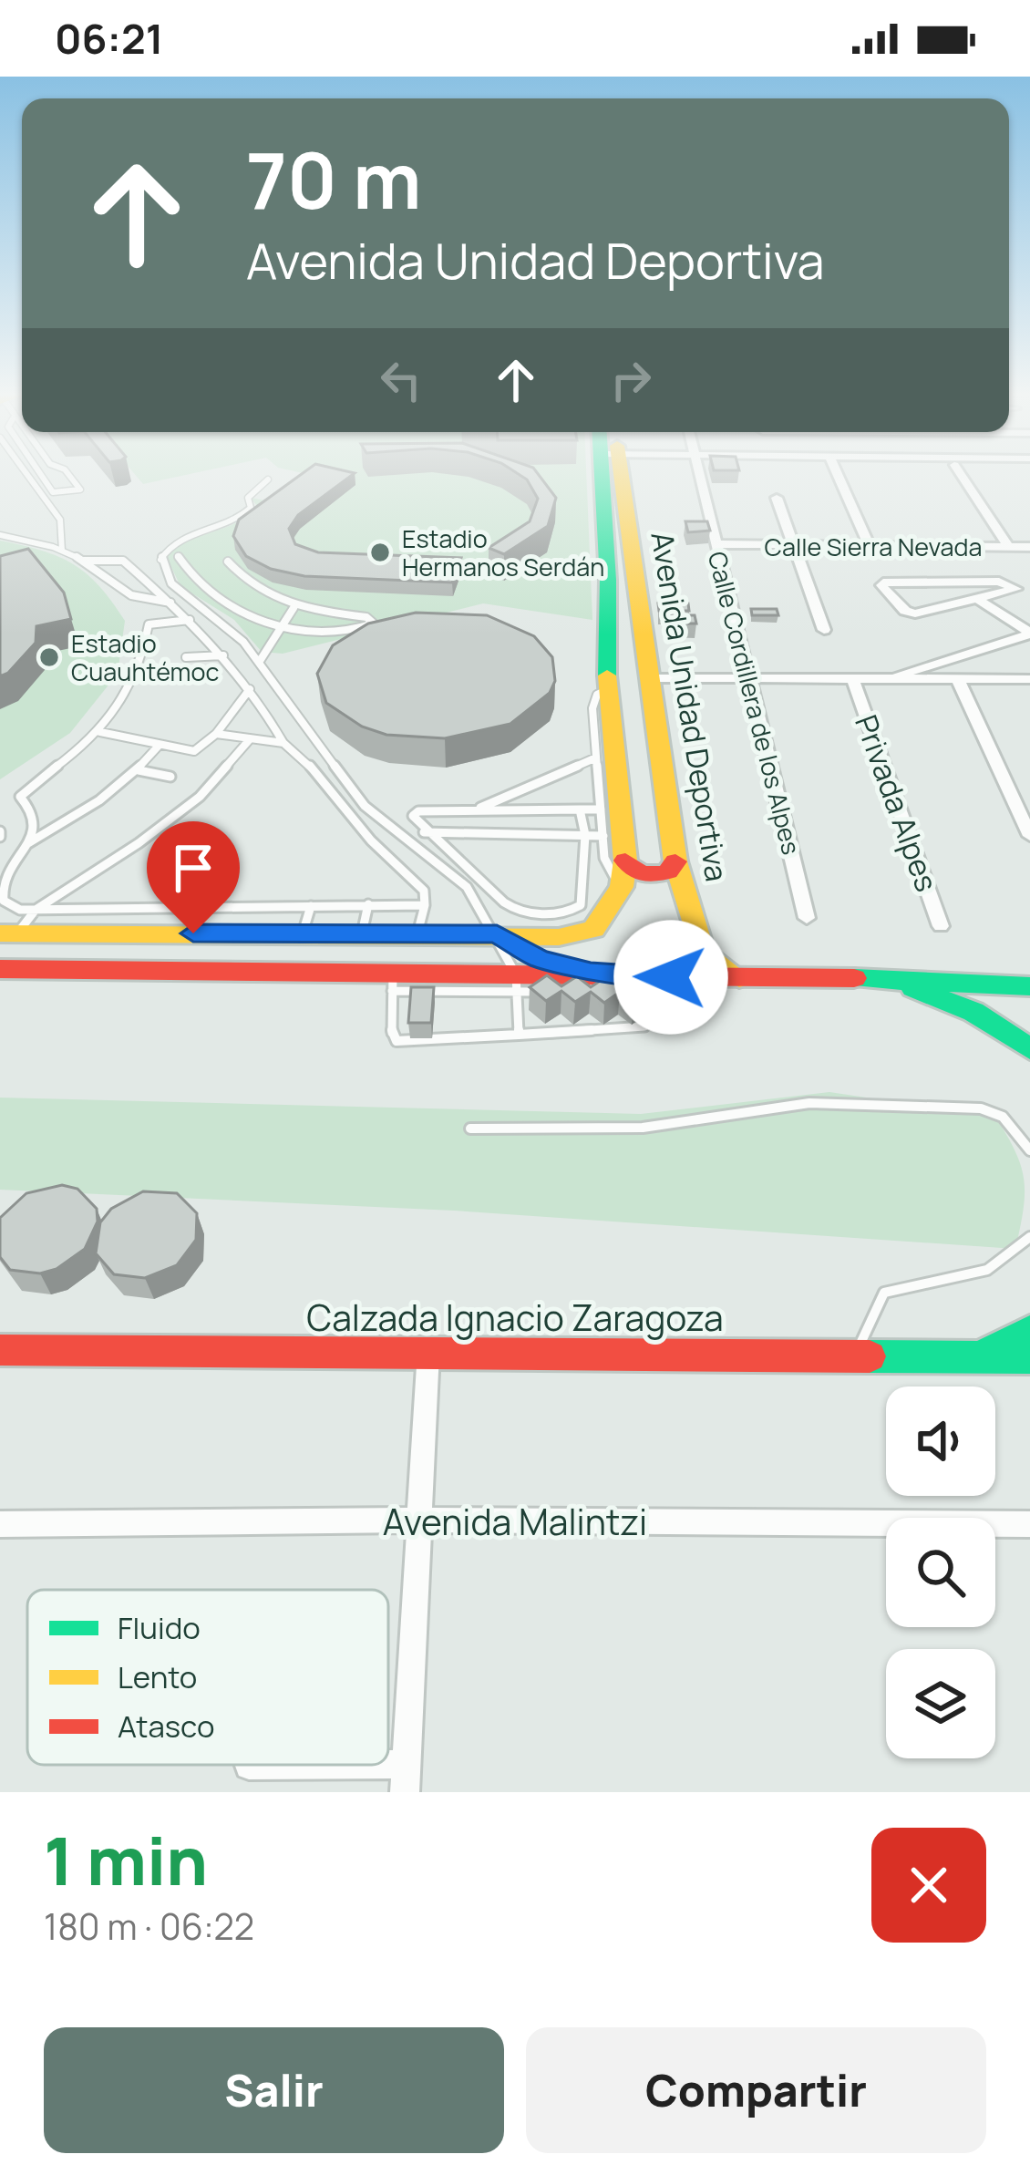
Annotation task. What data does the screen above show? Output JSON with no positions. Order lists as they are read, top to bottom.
{
  "streets": {
    "street": [
      "Calle Sierra Nevada",
      "Calle Cordillera de los Alpes",
      "Avenida Unidad Deportiva",
      "Privada Alpes",
      "Calzada Ignacio Zaragoza",
      "Avenida Malintzi"
    ]
  },
  "crossings": [
    ["Calle Sierra Nevada", "Calle Cordillera de los Alpes"]
  ],
  "places": ["Estadio Hermanos Serdán", "Estadio Cuauhtémoc"],
  "legend": ["Fluido", "Lento", "Atasco"],
  "page": {
    "status": "06:21",
    "turn": ["70 m", "Avenida Unidad Deportiva"],
    "heading": ["1 min", "180 m · 06:22"],
    "buttons": ["Salir", "Compartir"]
  }
}
